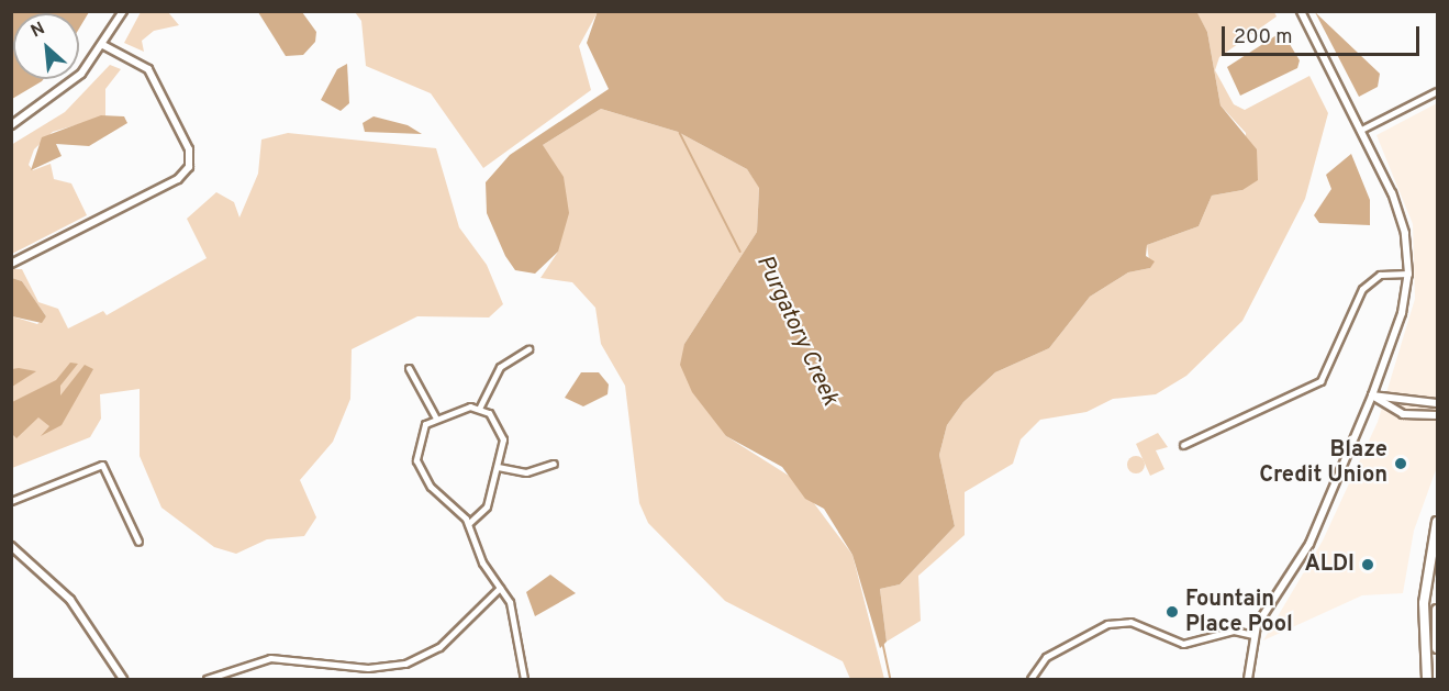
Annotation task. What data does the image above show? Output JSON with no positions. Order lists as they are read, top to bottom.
{
  "water": ["Purgatory Creek"],
  "places": ["Blaze Credit Union", "ALDI", "Fountain Place Pool"],
  "scale_bar": "200 m",
  "north": "top left"
}
